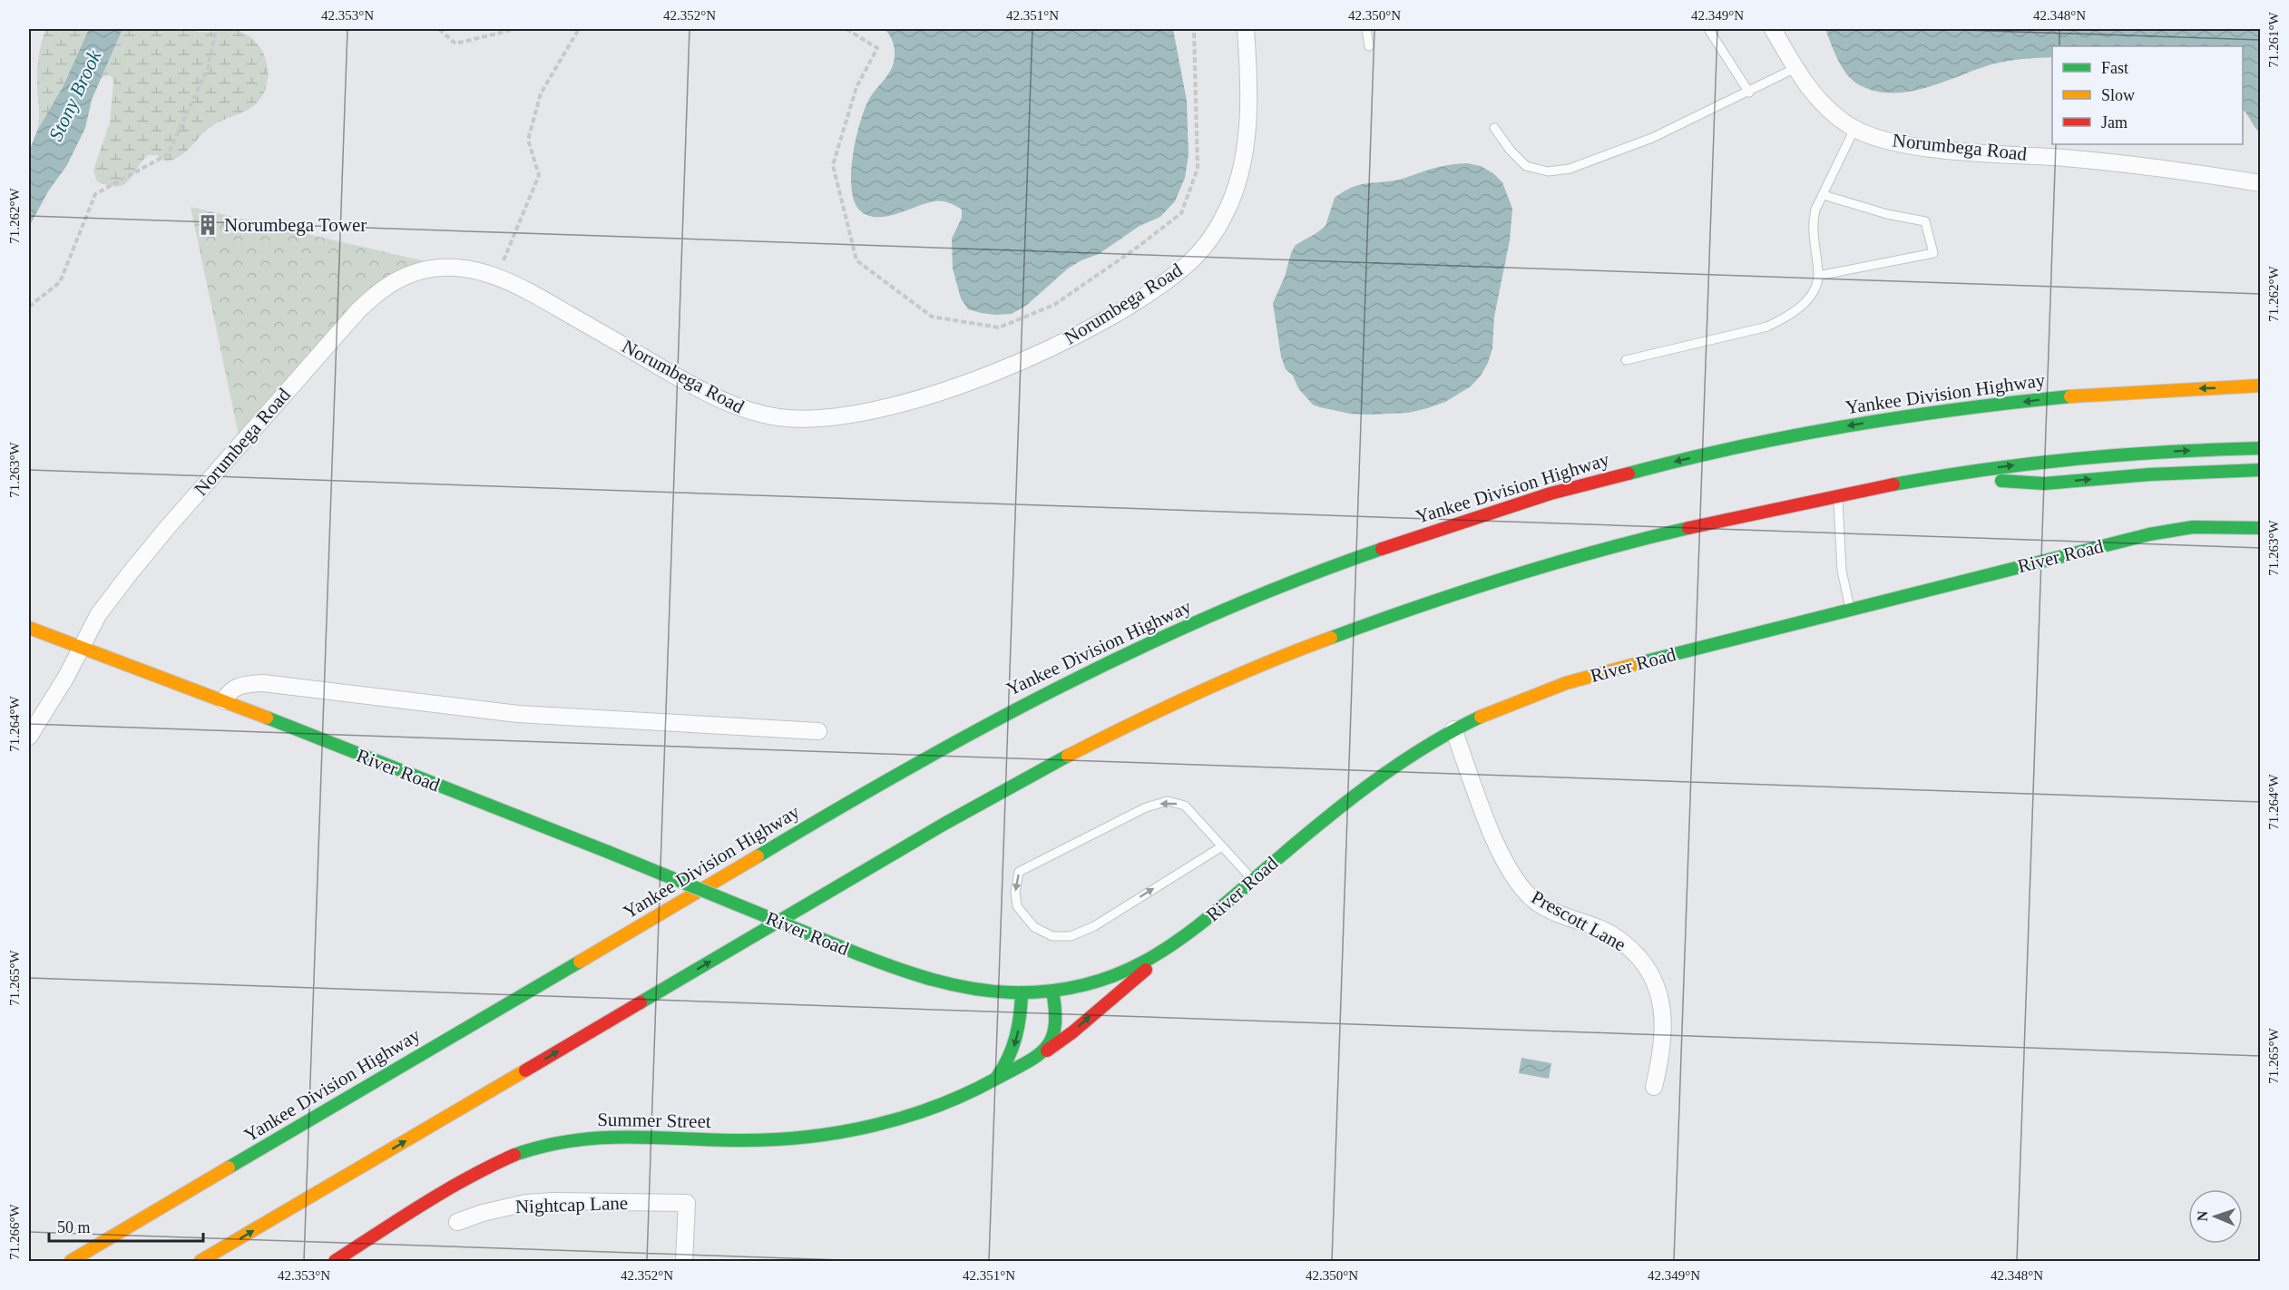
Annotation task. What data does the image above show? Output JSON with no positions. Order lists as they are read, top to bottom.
{
  "streets": {
    "main road": ["Yankee Division Highway", "River Road", "Summer Street"],
    "street": ["Norumbega Road", "Prescott Lane", "Nightcap Lane"]
  },
  "crossings": [
    ["Norumbega Road", "River Road"],
    ["River Road", "Prescott Lane"],
    ["River Road", "Summer Street"]
  ],
  "water": ["Stony Brook"],
  "places": {
    "building": ["Norumbega Tower"]
  },
  "legend": ["Fast", "Slow", "Jam"],
  "scale_bar": "50 m",
  "north": "left",
  "coordinates": [
    "42.353°N",
    "42.352°N",
    "42.351°N",
    "42.350°N",
    "42.349°N",
    "42.348°N",
    "71.261°W",
    "71.262°W",
    "71.263°W",
    "71.264°W",
    "71.265°W",
    "71.266°W"
  ]
}
